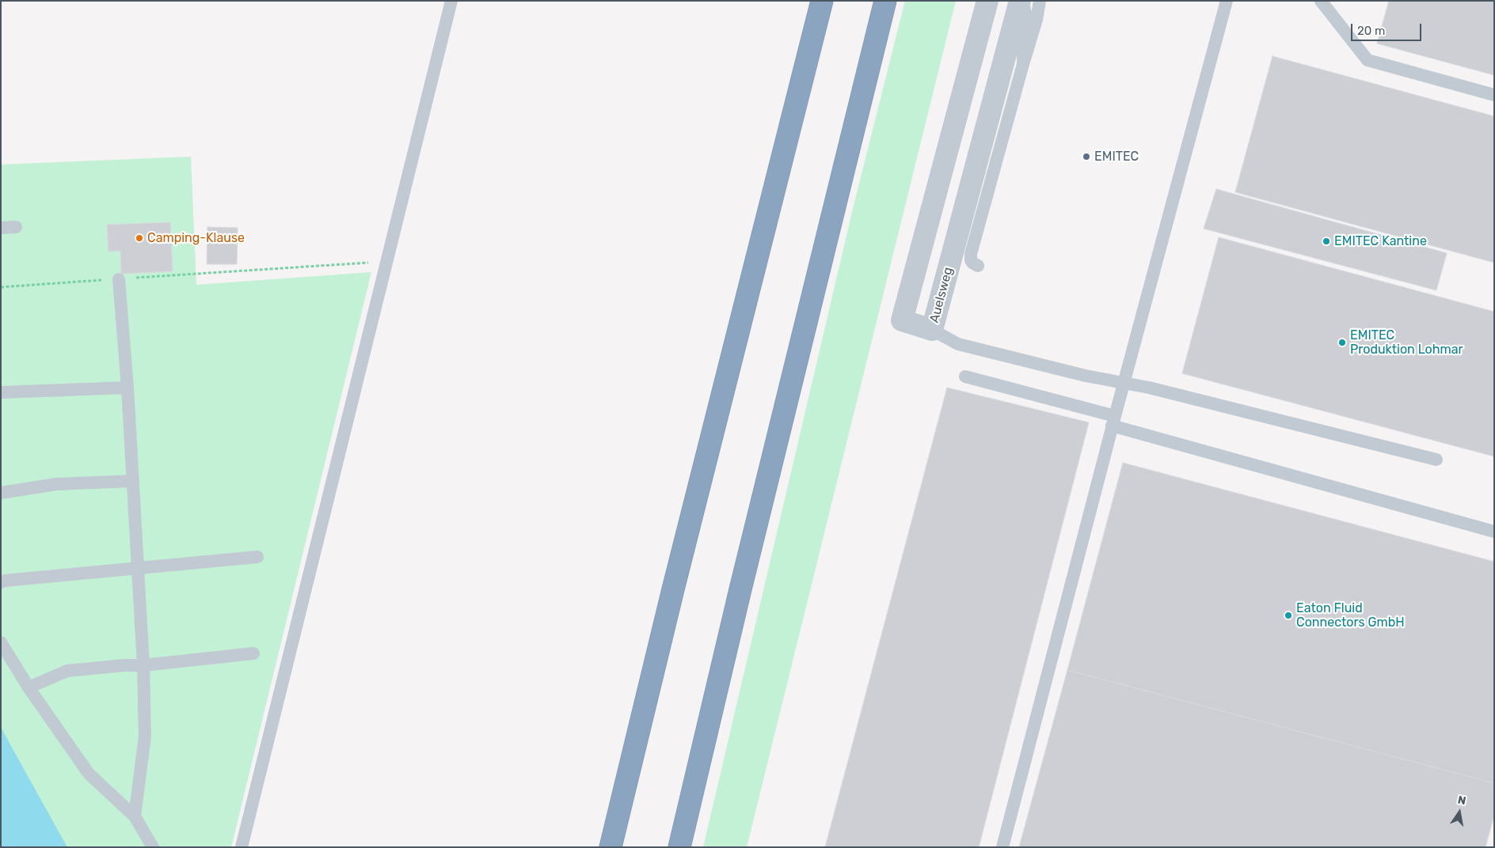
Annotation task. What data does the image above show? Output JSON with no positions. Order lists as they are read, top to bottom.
{
  "streets": {
    "street": ["Auelsweg"]
  },
  "places": [
    "EMITEC",
    "Camping-Klause",
    "EMITEC Kantine",
    "EMITEC Produktion Lohmar",
    "Eaton Fluid Connectors GmbH"
  ],
  "scale_bar": "20 m",
  "north": "top"
}
